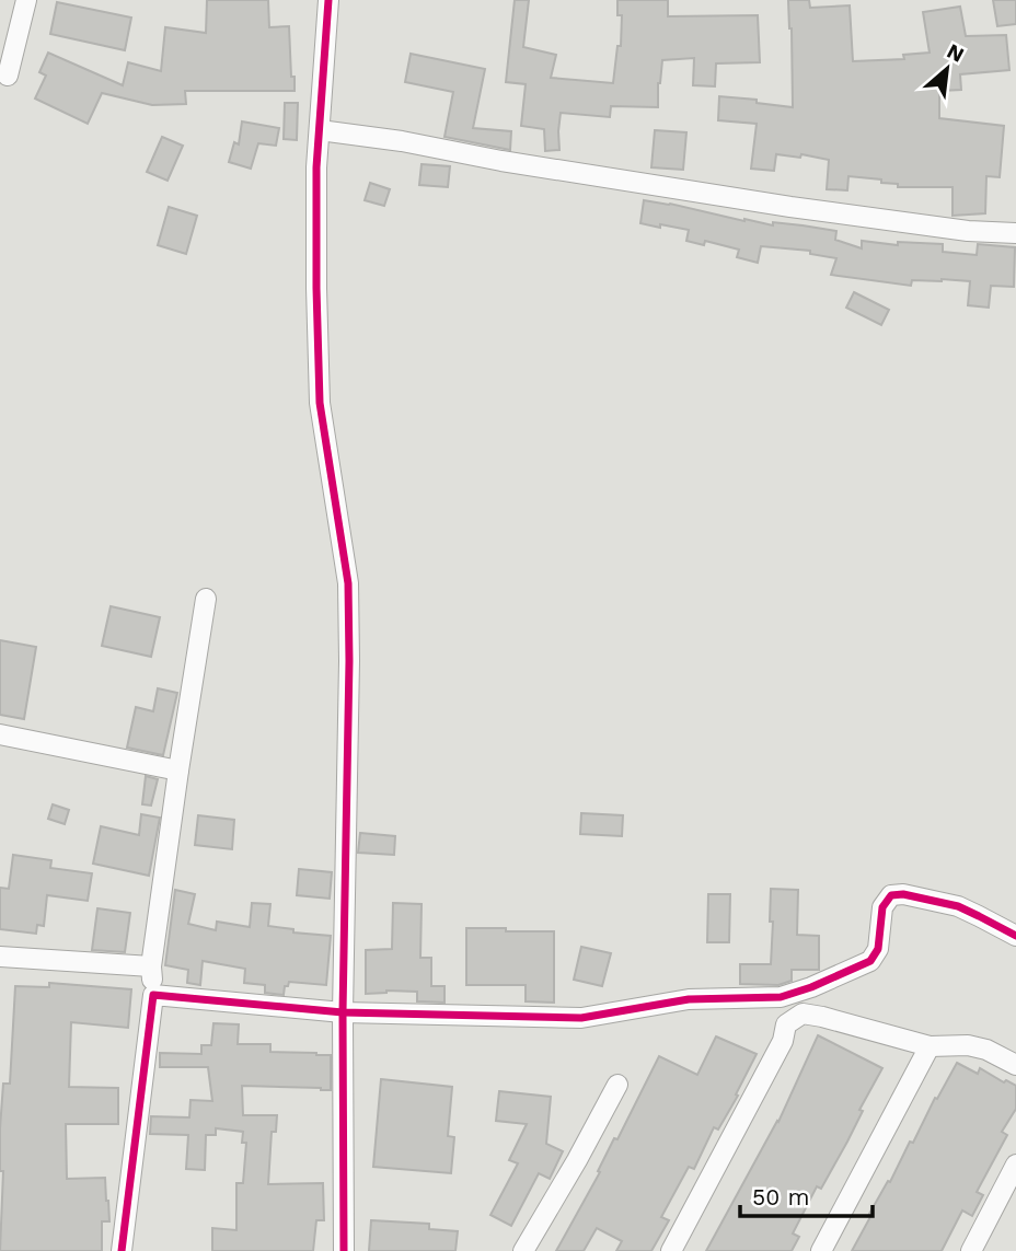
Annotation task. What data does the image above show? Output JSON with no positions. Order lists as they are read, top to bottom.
{
  "scale_bar": "50 m",
  "north": "top right"
}
